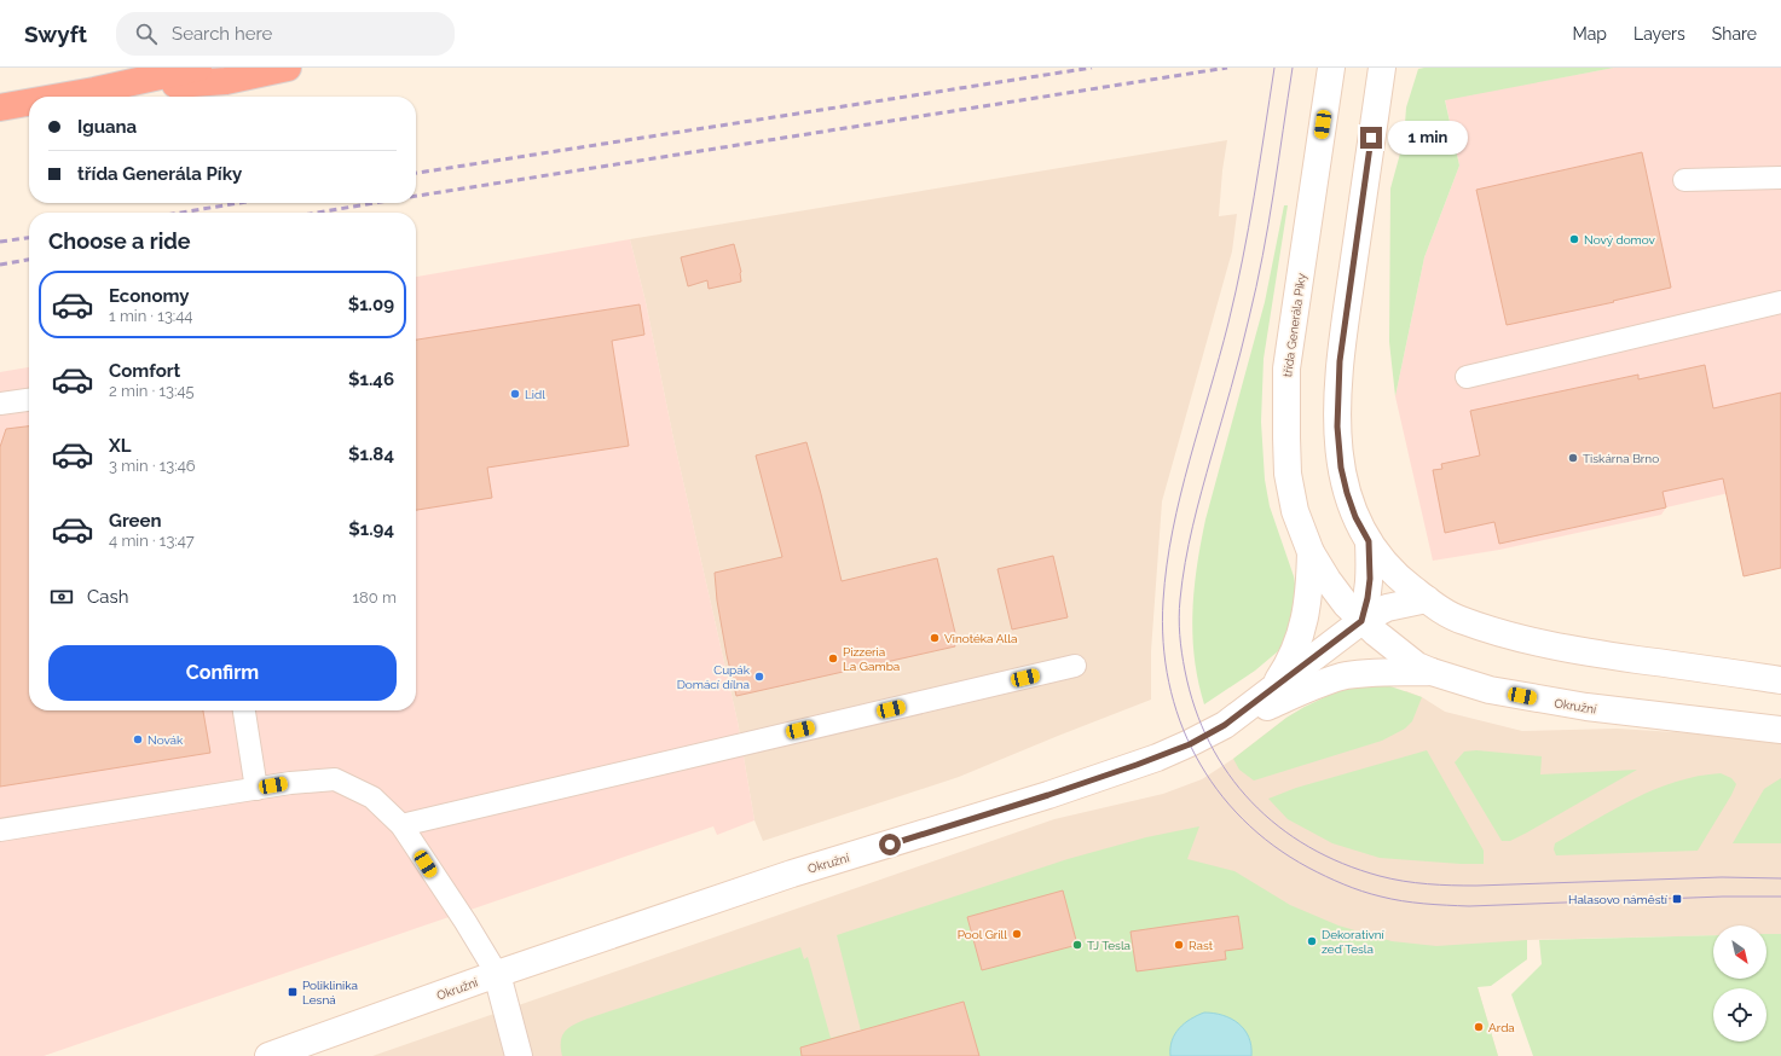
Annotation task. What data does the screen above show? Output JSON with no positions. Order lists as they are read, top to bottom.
{
  "streets": {
    "street": ["třída Generála Píky", "Okružní"]
  },
  "crossings": [
    ["třída Generála Píky", "Okružní"]
  ],
  "places": {
    "other": [
      "Nový domov",
      "Lidl",
      "Tiskárna Brno",
      "Vinotéka Alla",
      "Pizzeria La Gamba",
      "Cupák Domácí dílna",
      "Novák",
      "Pool Grill",
      "Dekorativní zeď Tesla",
      "TJ Tesla",
      "Rast",
      "Arda"
    ],
    "transit": ["Halasovo náměstí", "Poliklinika Lesná"]
  },
  "north": "bottom right",
  "page": {
    "header": "Swyft",
    "search": "Search here",
    "nav": ["Map", "Layers", "Share"],
    "banner": ["Iguana", "třída Generála Píky"],
    "bubble": "1 min",
    "heading": "Choose a ride",
    "list": [
      {
        "name": "Economy",
        "note": "1 min · 13:44",
        "value": "$1.09"
      },
      {
        "name": "Comfort",
        "note": "2 min · 13:45",
        "value": "$1.46"
      },
      {
        "name": "XL",
        "note": "3 min · 13:46",
        "value": "$1.84"
      },
      {
        "name": "Green",
        "note": "4 min · 13:47",
        "value": "$1.94"
      }
    ],
    "pay": ["Cash", "180 m"],
    "buttons": "Confirm"
  }
}
